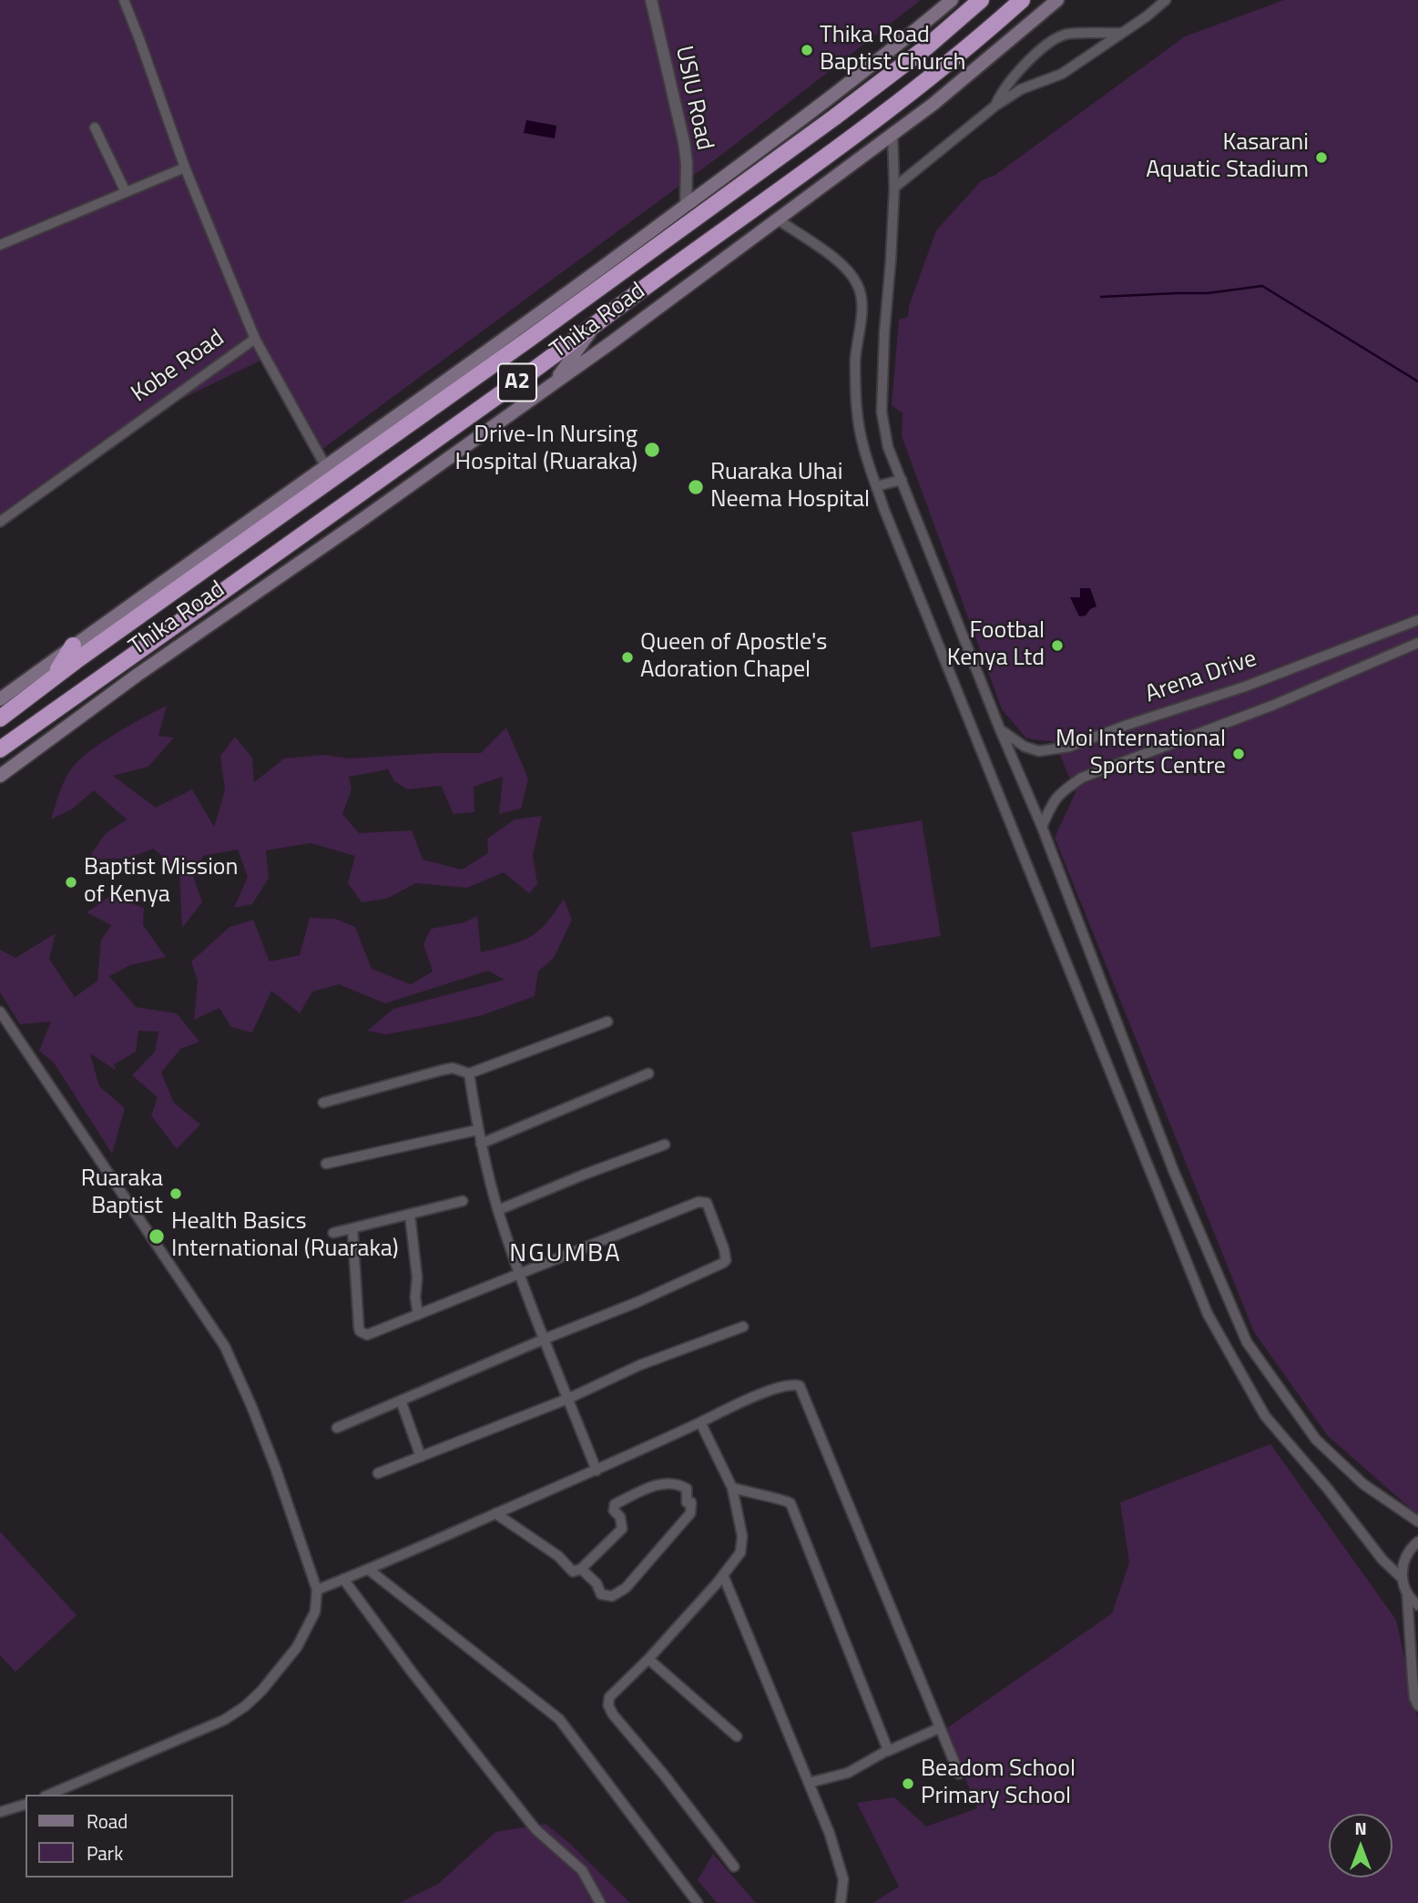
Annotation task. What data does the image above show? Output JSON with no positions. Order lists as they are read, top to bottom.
{
  "streets": {
    "highway": ["Thika Road", "A2"],
    "street": ["USIU Road", "Kobe Road", "Arena Drive"]
  },
  "crossings": [
    ["USIU Road", "Thika Road"]
  ],
  "districts": ["NGUMBA"],
  "places": [
    "Thika Road Baptist Church",
    "Kasarani Aquatic Stadium",
    "Drive-In Nursing Hospital (Ruaraka)",
    "Ruaraka Uhai Neema Hospital",
    "Footbal Kenya Ltd",
    "Queen of Apostle's Adoration Chapel",
    "Moi International Sports Centre",
    "Baptist Mission of Kenya",
    "Ruaraka Baptist",
    "Health Basics International (Ruaraka)",
    "Beadom School Primary School"
  ],
  "legend": ["Road", "Park"],
  "north": "top"
}
